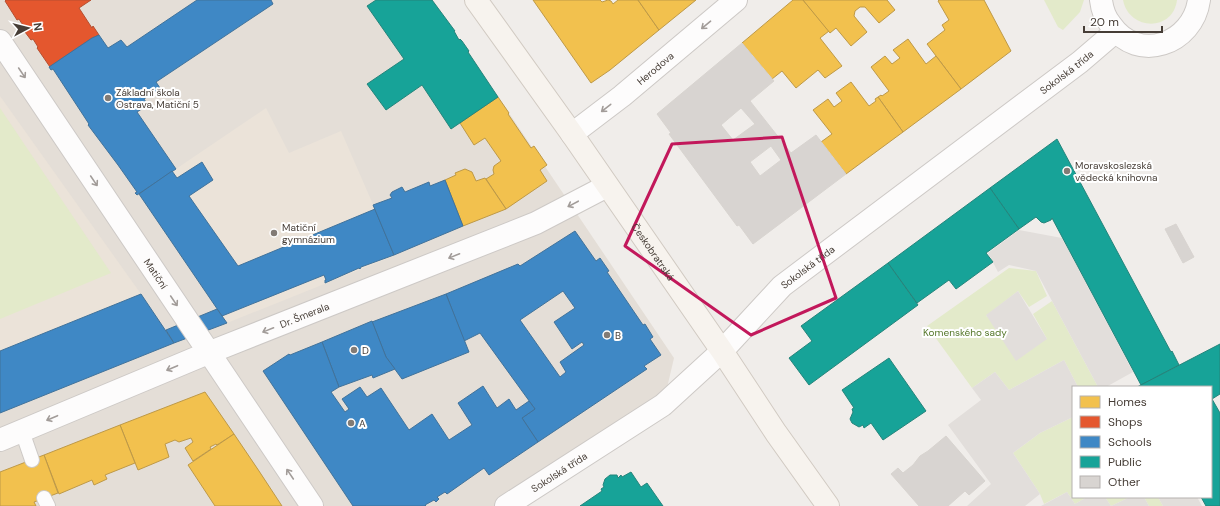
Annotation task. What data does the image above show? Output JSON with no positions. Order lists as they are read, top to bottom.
{
  "streets": {
    "main road": ["Českobratrská"],
    "street": [
      "Herodova",
      "Sokolská třída",
      "Matiční",
      "Dr. Šmerala"
    ]
  },
  "crossings": [
    ["Herodova", "Českobratrská"],
    ["Sokolská třída", "Českobratrská"],
    ["Českobratrská", "Dr. Šmerala"],
    ["Matiční", "Dr. Šmerala"]
  ],
  "one_way": ["Herodova", "Dr. Šmerala"],
  "parks": ["Komenského sady"],
  "places": [
    "Základní škola Ostrava, Matiční 5",
    "Moravskoslezská vědecká knihovna",
    "Matiční gymnázium",
    "B",
    "D",
    "A"
  ],
  "legend": [
    "Homes",
    "Shops",
    "Schools",
    "Public",
    "Other"
  ],
  "scale_bar": "20 m",
  "north": "right"
}
